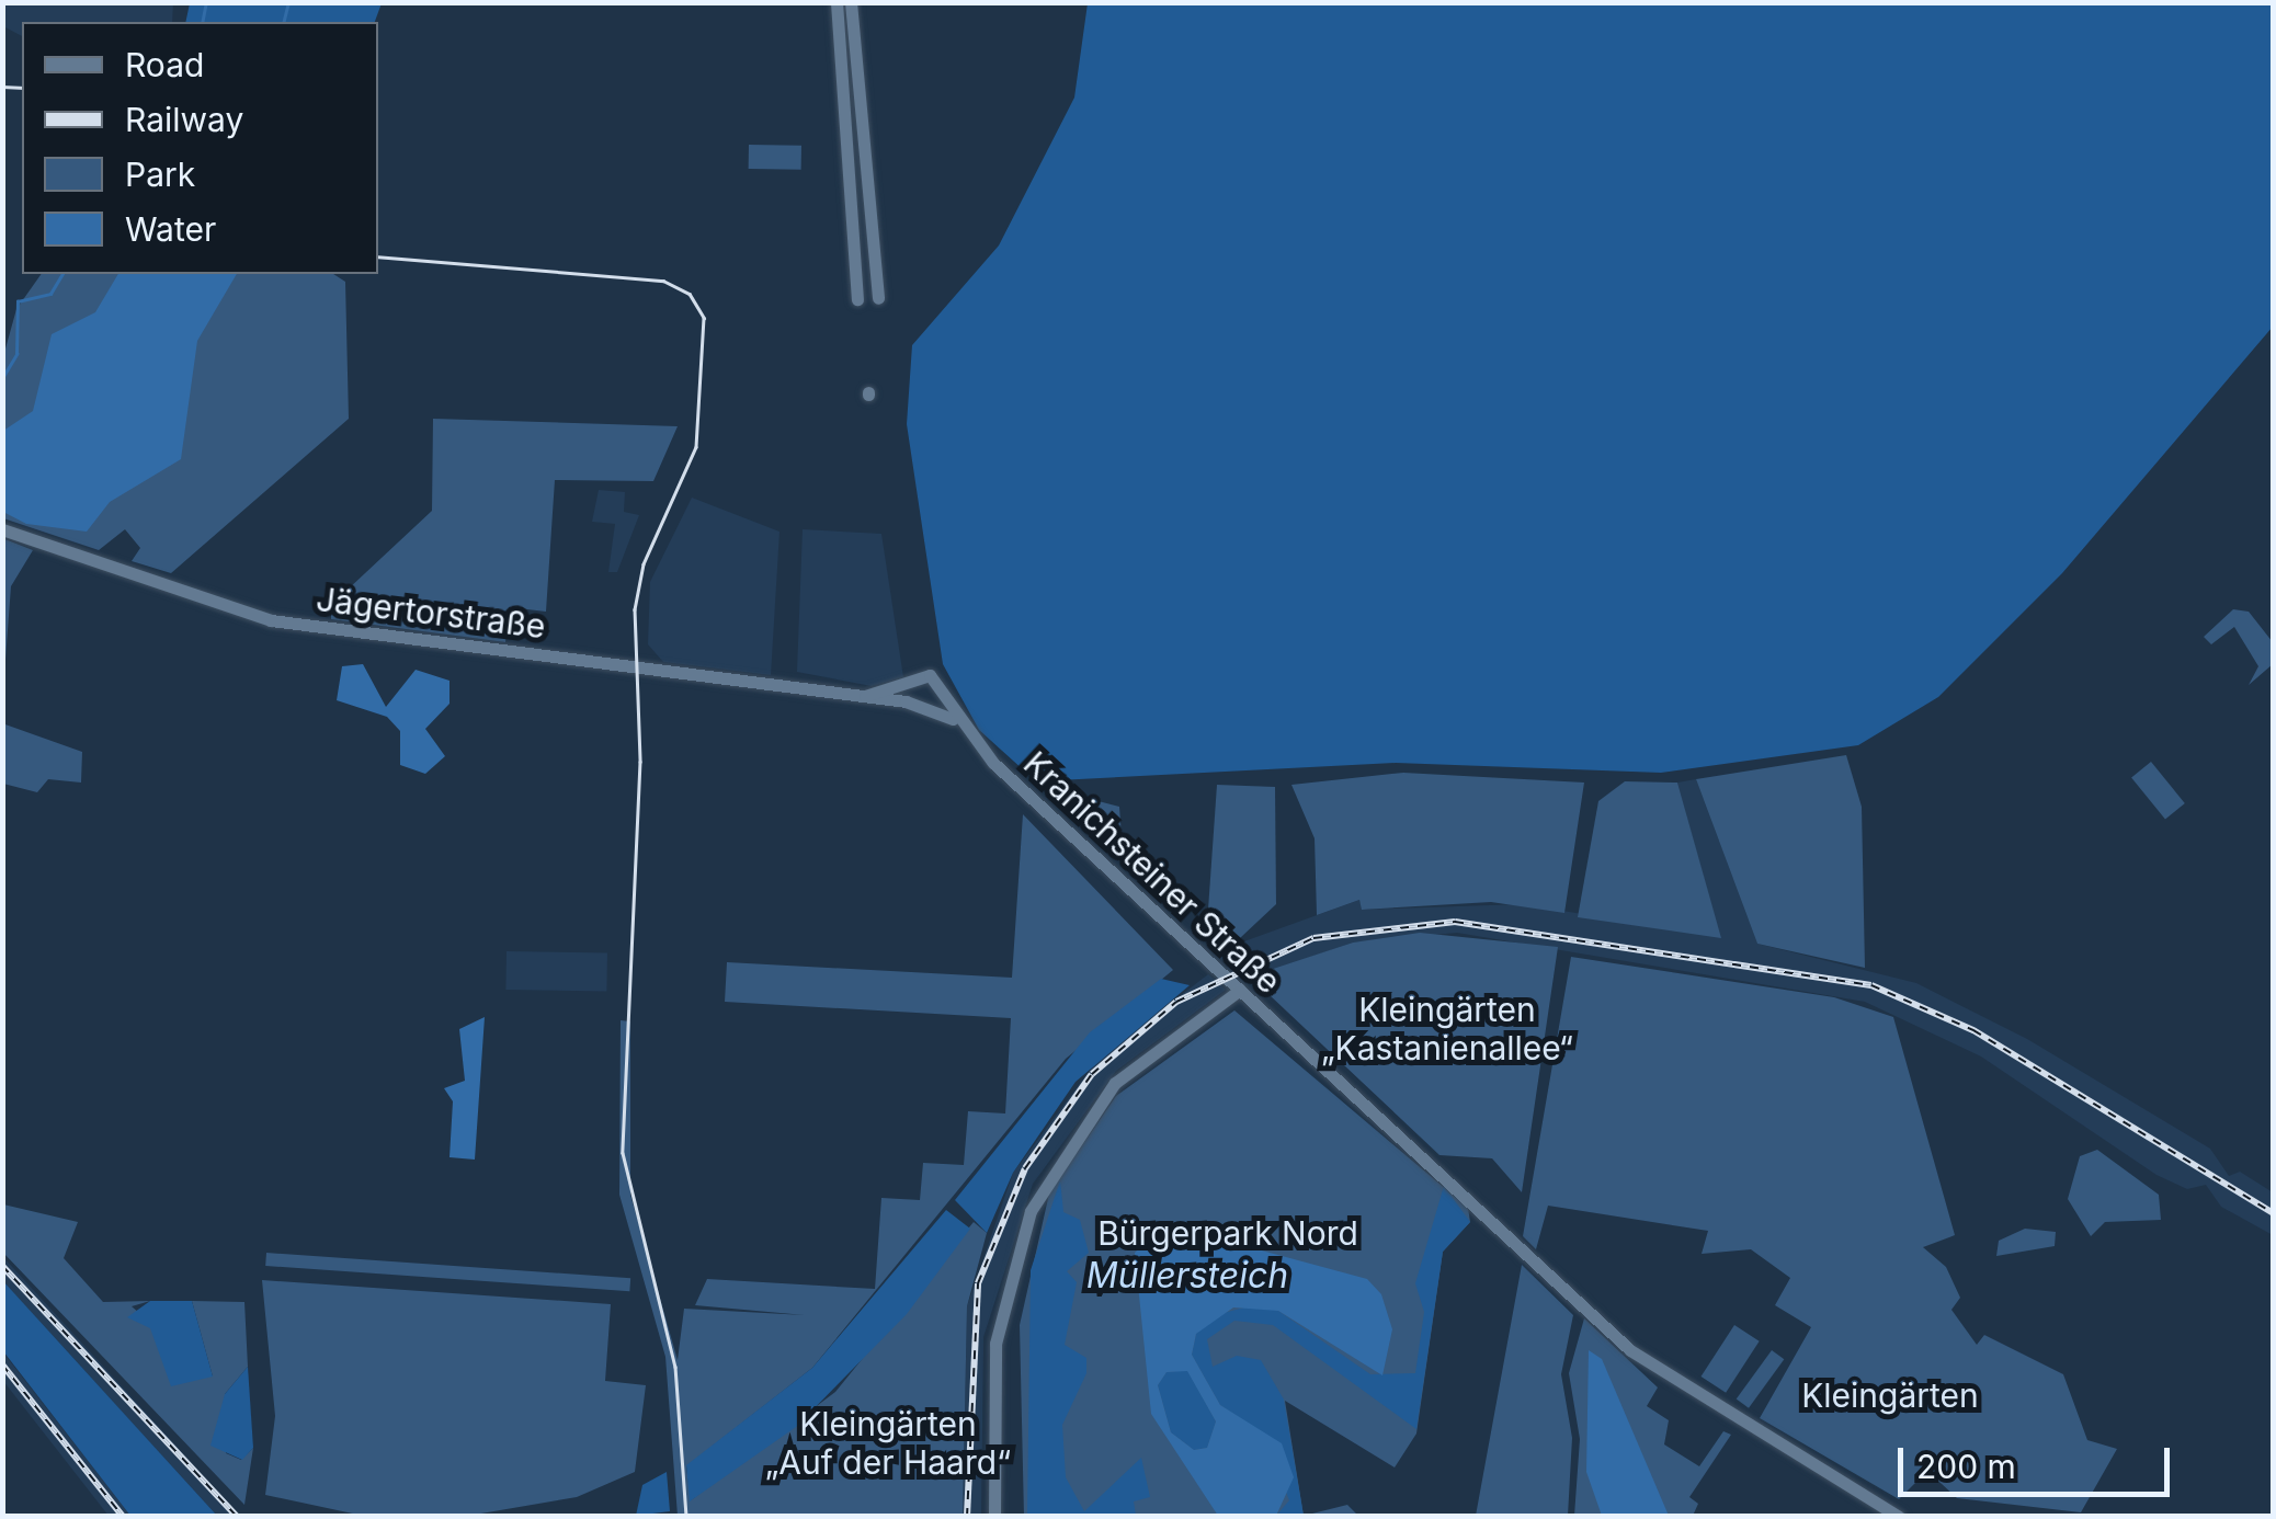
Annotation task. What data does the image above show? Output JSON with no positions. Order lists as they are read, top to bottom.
{
  "streets": {
    "main road": ["Jägertorstraße", "Kranichsteiner Straße"]
  },
  "crossings": [
    ["Jägertorstraße", "Kranichsteiner Straße"]
  ],
  "water": ["Müllersteich"],
  "parks": [
    "Kleingärten „Kastanienallee“",
    "Bürgerpark Nord",
    "Kleingärten",
    "Kleingärten „Auf der Haard“"
  ],
  "legend": [
    "Road",
    "Railway",
    "Park",
    "Water"
  ],
  "scale_bar": "200 m"
}
